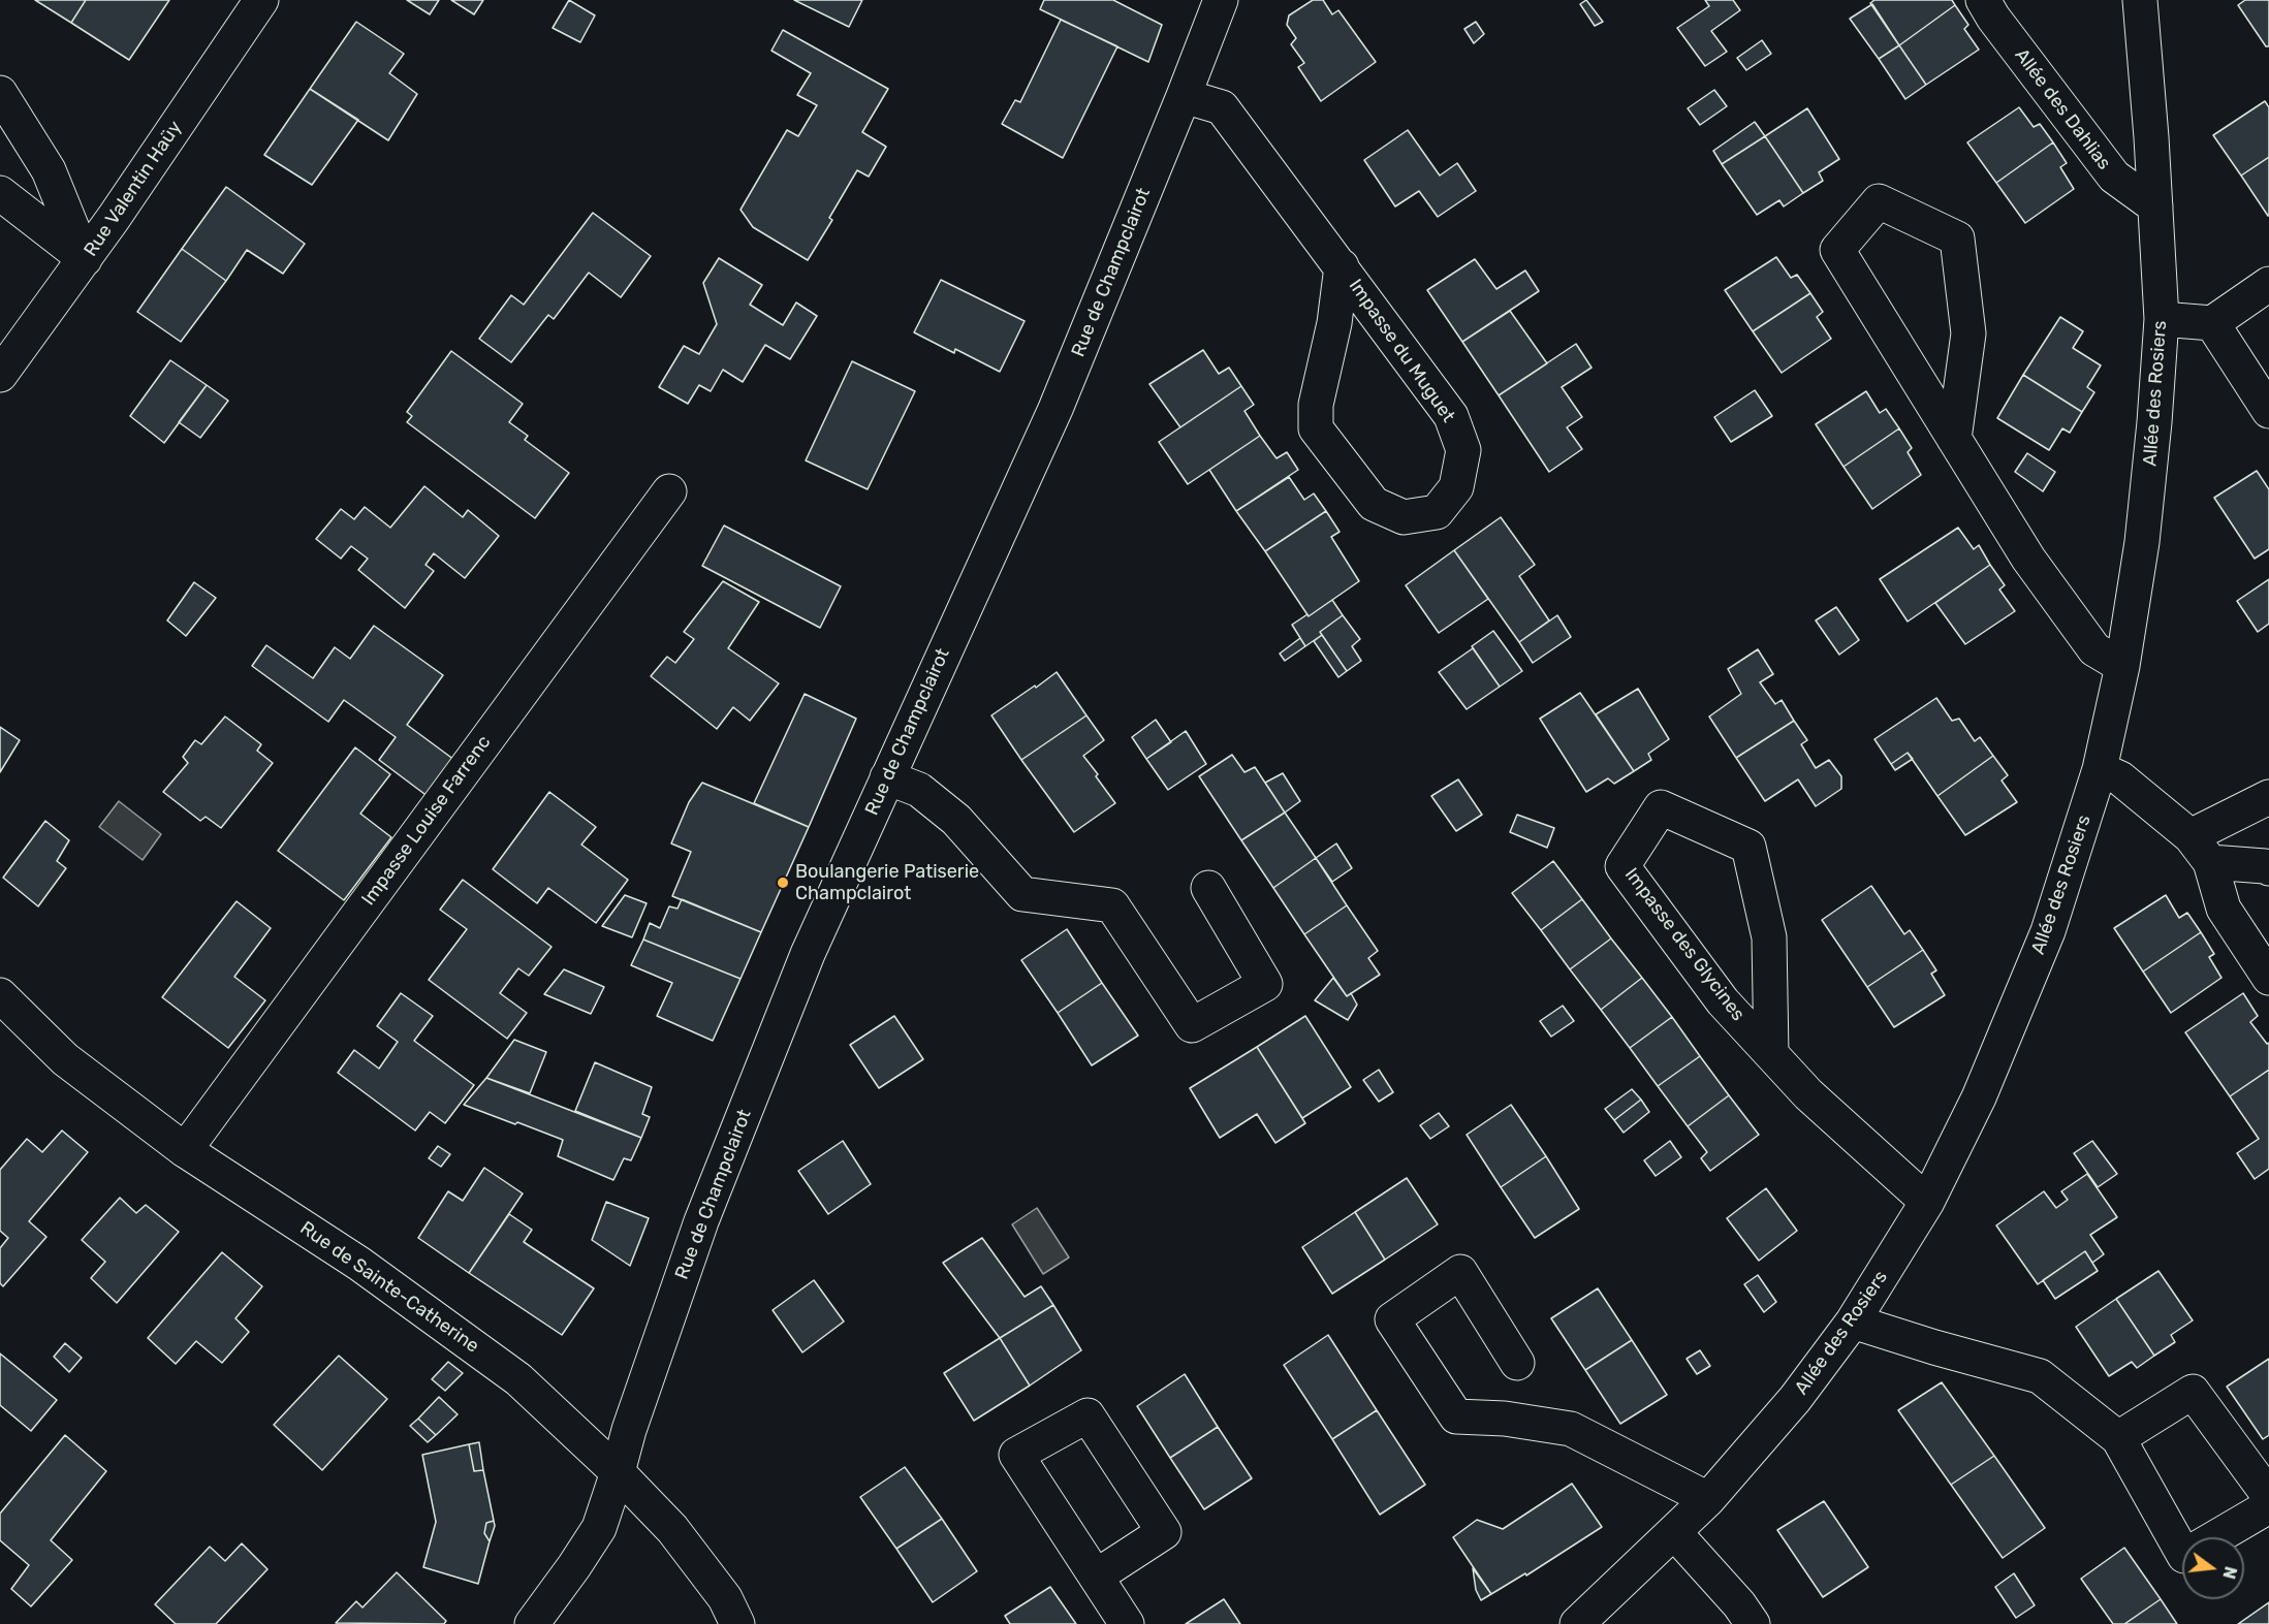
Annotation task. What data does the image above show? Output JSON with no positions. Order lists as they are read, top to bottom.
{
  "streets": {
    "street": [
      "Allée des Dahlias",
      "Rue Valentin Haüy",
      "Rue de Champclairot",
      "Impasse du Muguet",
      "Allée des Rosiers",
      "Impasse Louise Farrenc",
      "Impasse des Glycines",
      "Rue de Sainte-Catherine"
    ]
  },
  "crossings": [
    ["Allée des Dahlias", "Allée des Rosiers"],
    ["Rue de Champclairot", "Impasse du Muguet"],
    ["Rue de Champclairot", "Rue de Sainte-Catherine"],
    ["Allée des Rosiers", "Impasse des Glycines"],
    ["Impasse Louise Farrenc", "Rue de Sainte-Catherine"]
  ],
  "places": ["Boulangerie Patiserie Champclairot"],
  "north": "right"
}
